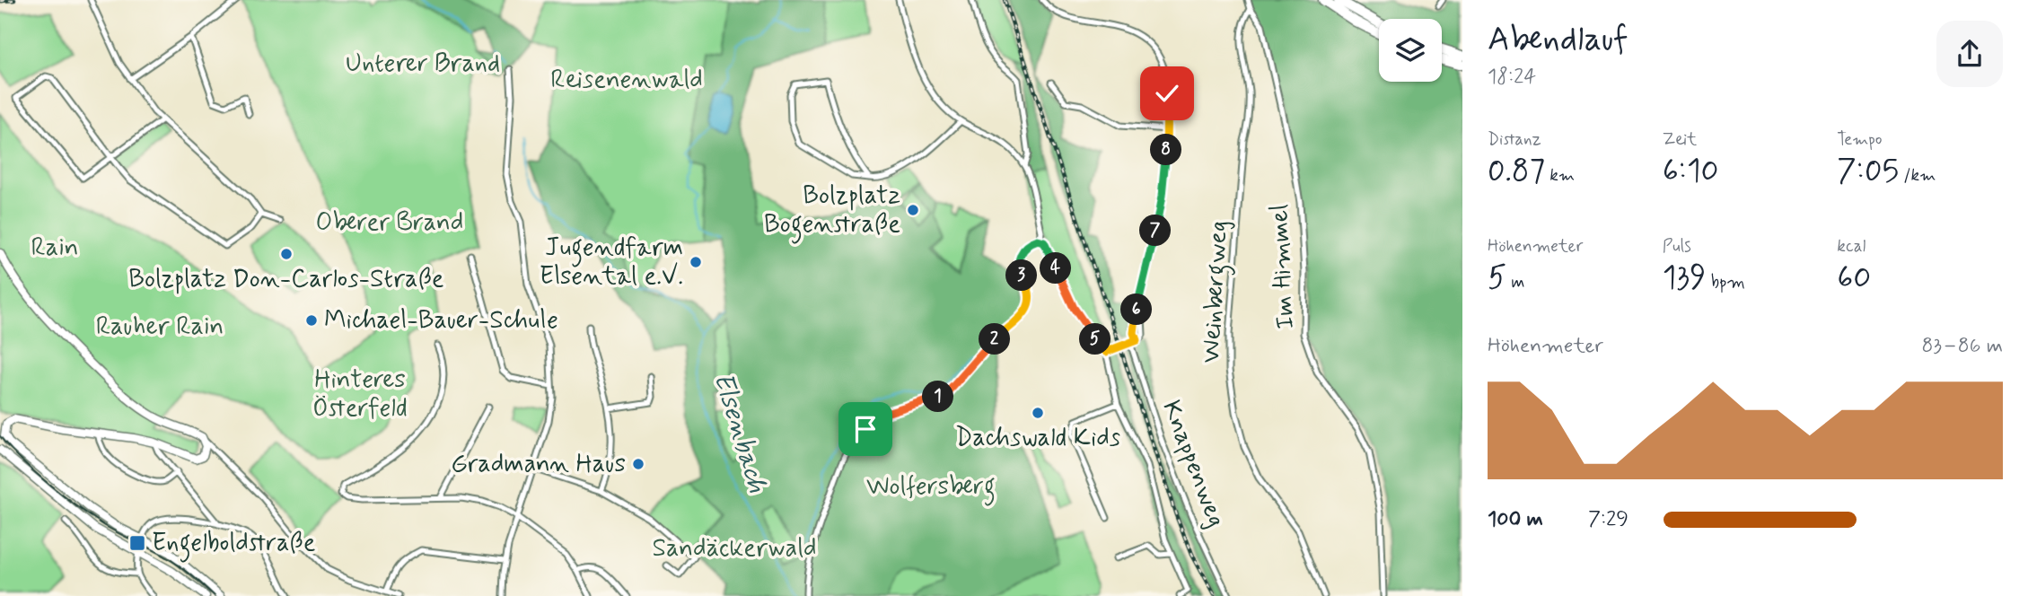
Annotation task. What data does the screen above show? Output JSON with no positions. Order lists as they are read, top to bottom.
{
  "streets": {
    "street": ["Im Himmel", "Weinbergweg", "Knappenweg"]
  },
  "crossings": [
    ["Im Himmel", "Weinbergweg"]
  ],
  "water": ["Elsenbach"],
  "parks": [
    "Unterer Brand",
    "Reisenenwald",
    "Oberer Brand",
    "Rain",
    "Rauher Rain",
    "Hinteres Österfeld",
    "Wolfersberg",
    "Sandäckerwald"
  ],
  "places": {
    "other": [
      "Bolzplatz Bogenstraße",
      "Bolzplatz Don-Carlos-Straße",
      "Jugendfarm Elsental e.V.",
      "Michael-Bauer-Schule",
      "Dachswald Kids",
      "Gradmann Haus"
    ],
    "transit": ["Engelboldstraße"]
  },
  "page": {
    "heading": ["Abendlauf", "18:24"],
    "stats": [
      ["Distanz", "0.87 km"],
      ["Zeit", "6:10"],
      ["Tempo", "7:05 /km"],
      ["Höhenmeter", "5 m"],
      ["Puls", "139 bpm"],
      ["kcal", "60"]
    ],
    "pins": [
      "8",
      "7",
      "4",
      "3",
      "6",
      "2",
      "5",
      "1"
    ],
    "chart": ["Höhenmeter", "83–86 m"],
    "list": [
      {
        "name": "100 m",
        "note": "7:29"
      }
    ]
  }
}
